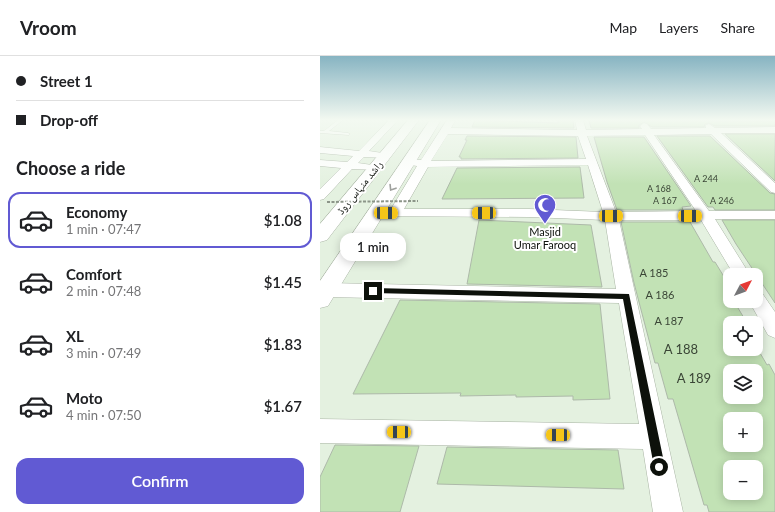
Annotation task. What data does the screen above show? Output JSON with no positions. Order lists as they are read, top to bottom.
{
  "streets": {
    "main road": ["راشد منہاس روڈ"]
  },
  "places": {
    "mosque": ["Masjid Umar Farooq"]
  },
  "house_numbers": [
    "A 244",
    "A 168",
    "A 167",
    "A 246",
    "A 185",
    "A 186",
    "A 187",
    "A 188",
    "A 189"
  ],
  "north": "top right",
  "page": {
    "header": "Vroom",
    "nav": ["Map", "Layers", "Share"],
    "banner": ["Street 1", "Drop-off"],
    "heading": "Choose a ride",
    "list": [
      {
        "name": "Economy",
        "note": "1 min · 07:47",
        "value": "$1.08"
      },
      {
        "name": "Comfort",
        "note": "2 min · 07:48",
        "value": "$1.45"
      },
      {
        "name": "XL",
        "note": "3 min · 07:49",
        "value": "$1.83"
      },
      {
        "name": "Moto",
        "note": "4 min · 07:50",
        "value": "$1.67"
      }
    ],
    "bubble": "1 min",
    "map_buttons": ["+", "−"],
    "buttons": "Confirm"
  }
}
